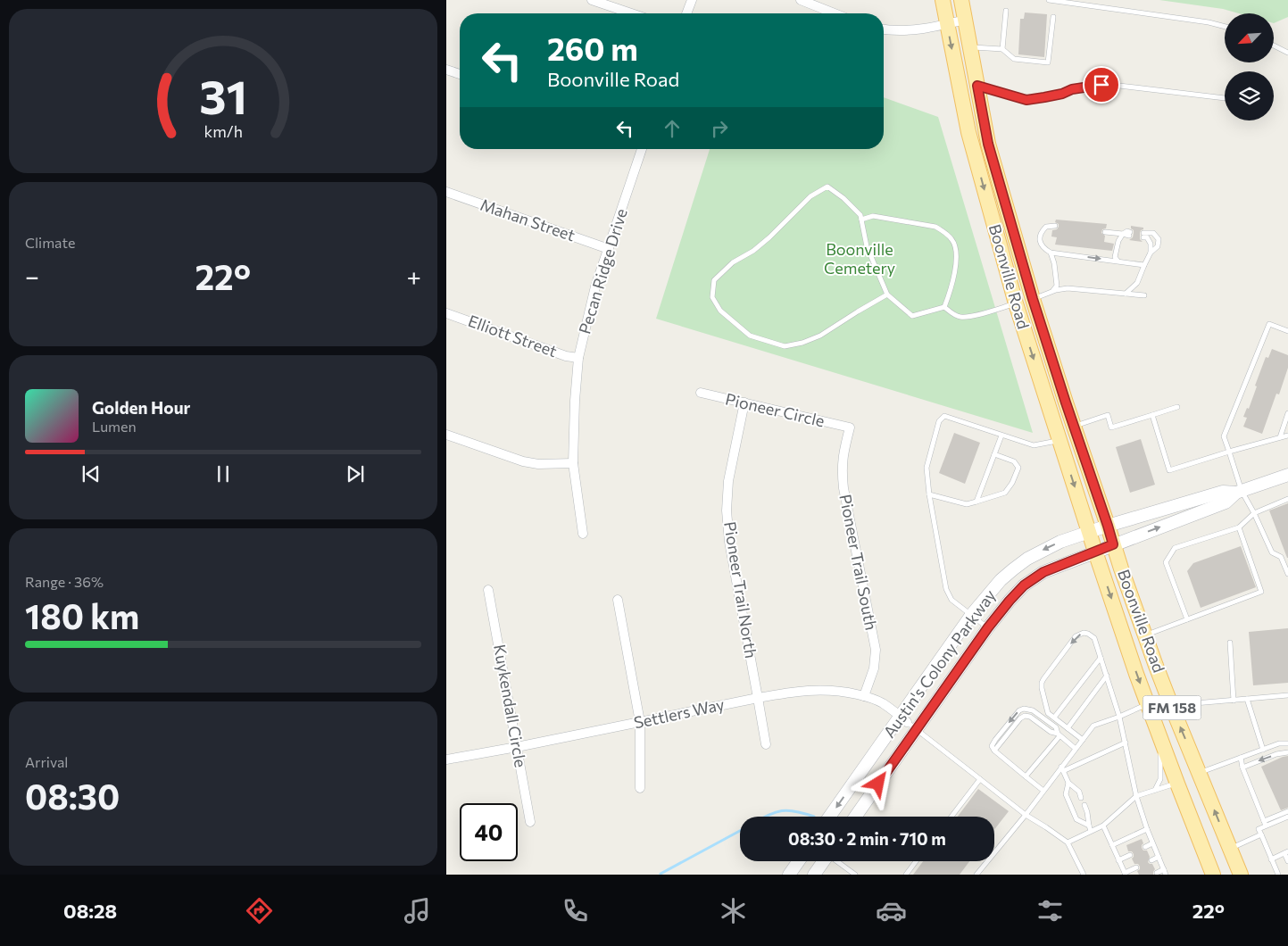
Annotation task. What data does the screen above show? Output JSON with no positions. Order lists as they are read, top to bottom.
{
  "streets": {
    "main road": ["Boonville Road", "FM 158"],
    "street": [
      "Mahan Street",
      "Pecan Ridge Drive",
      "Elliott Street",
      "Pioneer Circle",
      "Pioneer Trail South",
      "Pioneer Trail North",
      "Austin's Colony Parkway",
      "Kuykendall Circle",
      "Settlers Way"
    ]
  },
  "crossings": [
    ["Mahan Street", "Pecan Ridge Drive"],
    ["Pecan Ridge Drive", "Elliott Street"],
    ["Boonville Road", "Austin's Colony Parkway"],
    ["Pioneer Circle", "Pioneer Trail South"],
    ["Pioneer Circle", "Pioneer Trail North"],
    ["Pioneer Trail South", "Settlers Way"],
    ["Pioneer Trail North", "Settlers Way"],
    ["Austin's Colony Parkway", "Settlers Way"],
    ["Kuykendall Circle", "Settlers Way"]
  ],
  "parks": ["Boonville Cemetery"],
  "north": "bottom left",
  "page": {
    "turn": ["260 m", "Boonville Road"],
    "tile": [
      "Climate",
      ["Range · 36%", "180 km"],
      ["Arrival", "08:30"]
    ],
    "heat": ["−", "22°", "+"],
    "song": ["Golden Hour", "Lumen"],
    "limit": "40",
    "trip": "08:30 · 2 min · 710 m",
    "tabs": ["08:28", "22°"],
    "gauge": ["31", "km/h"]
  }
}
